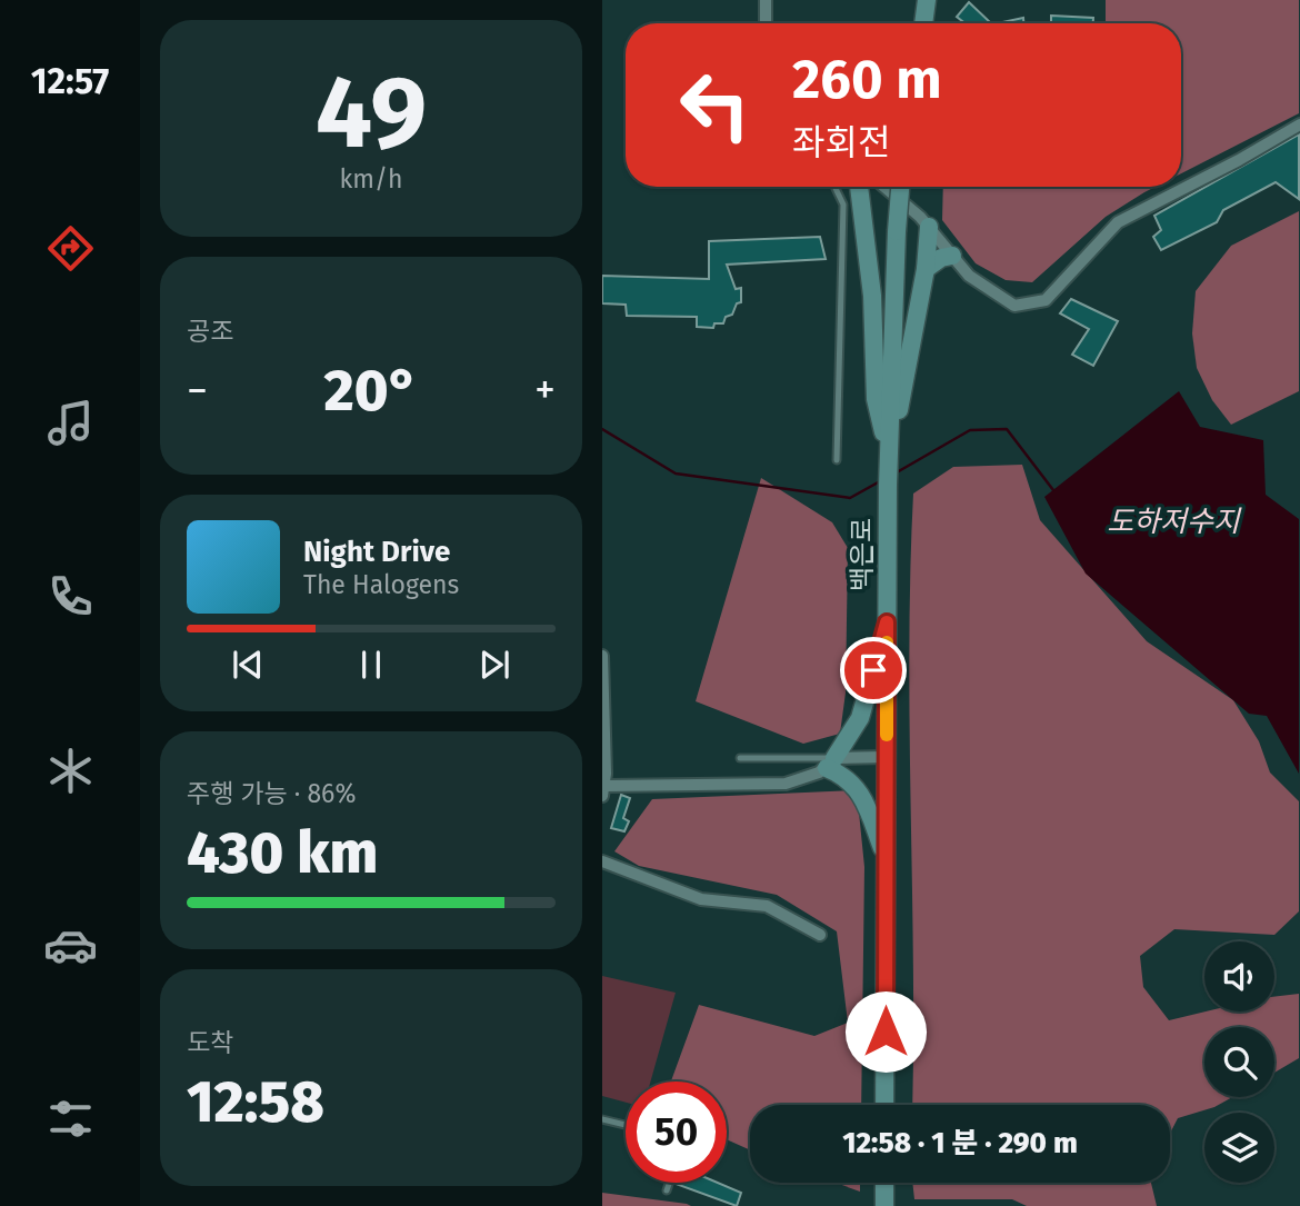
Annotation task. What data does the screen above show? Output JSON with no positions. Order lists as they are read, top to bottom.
{
  "streets": {
    "main road": ["백은로"]
  },
  "water": ["도하저수지"],
  "page": {
    "tabs": "12:57",
    "tile": [
      ["49", "km/h"],
      "공조",
      ["주행 가능 · 86%", "430 km"],
      ["도착", "12:58"]
    ],
    "turn": ["260 m", "좌회전"],
    "heat": ["−", "20°", "+"],
    "song": ["Night Drive", "The Halogens"],
    "limit": "50",
    "trip": "12:58 · 1 분 · 290 m"
  }
}
